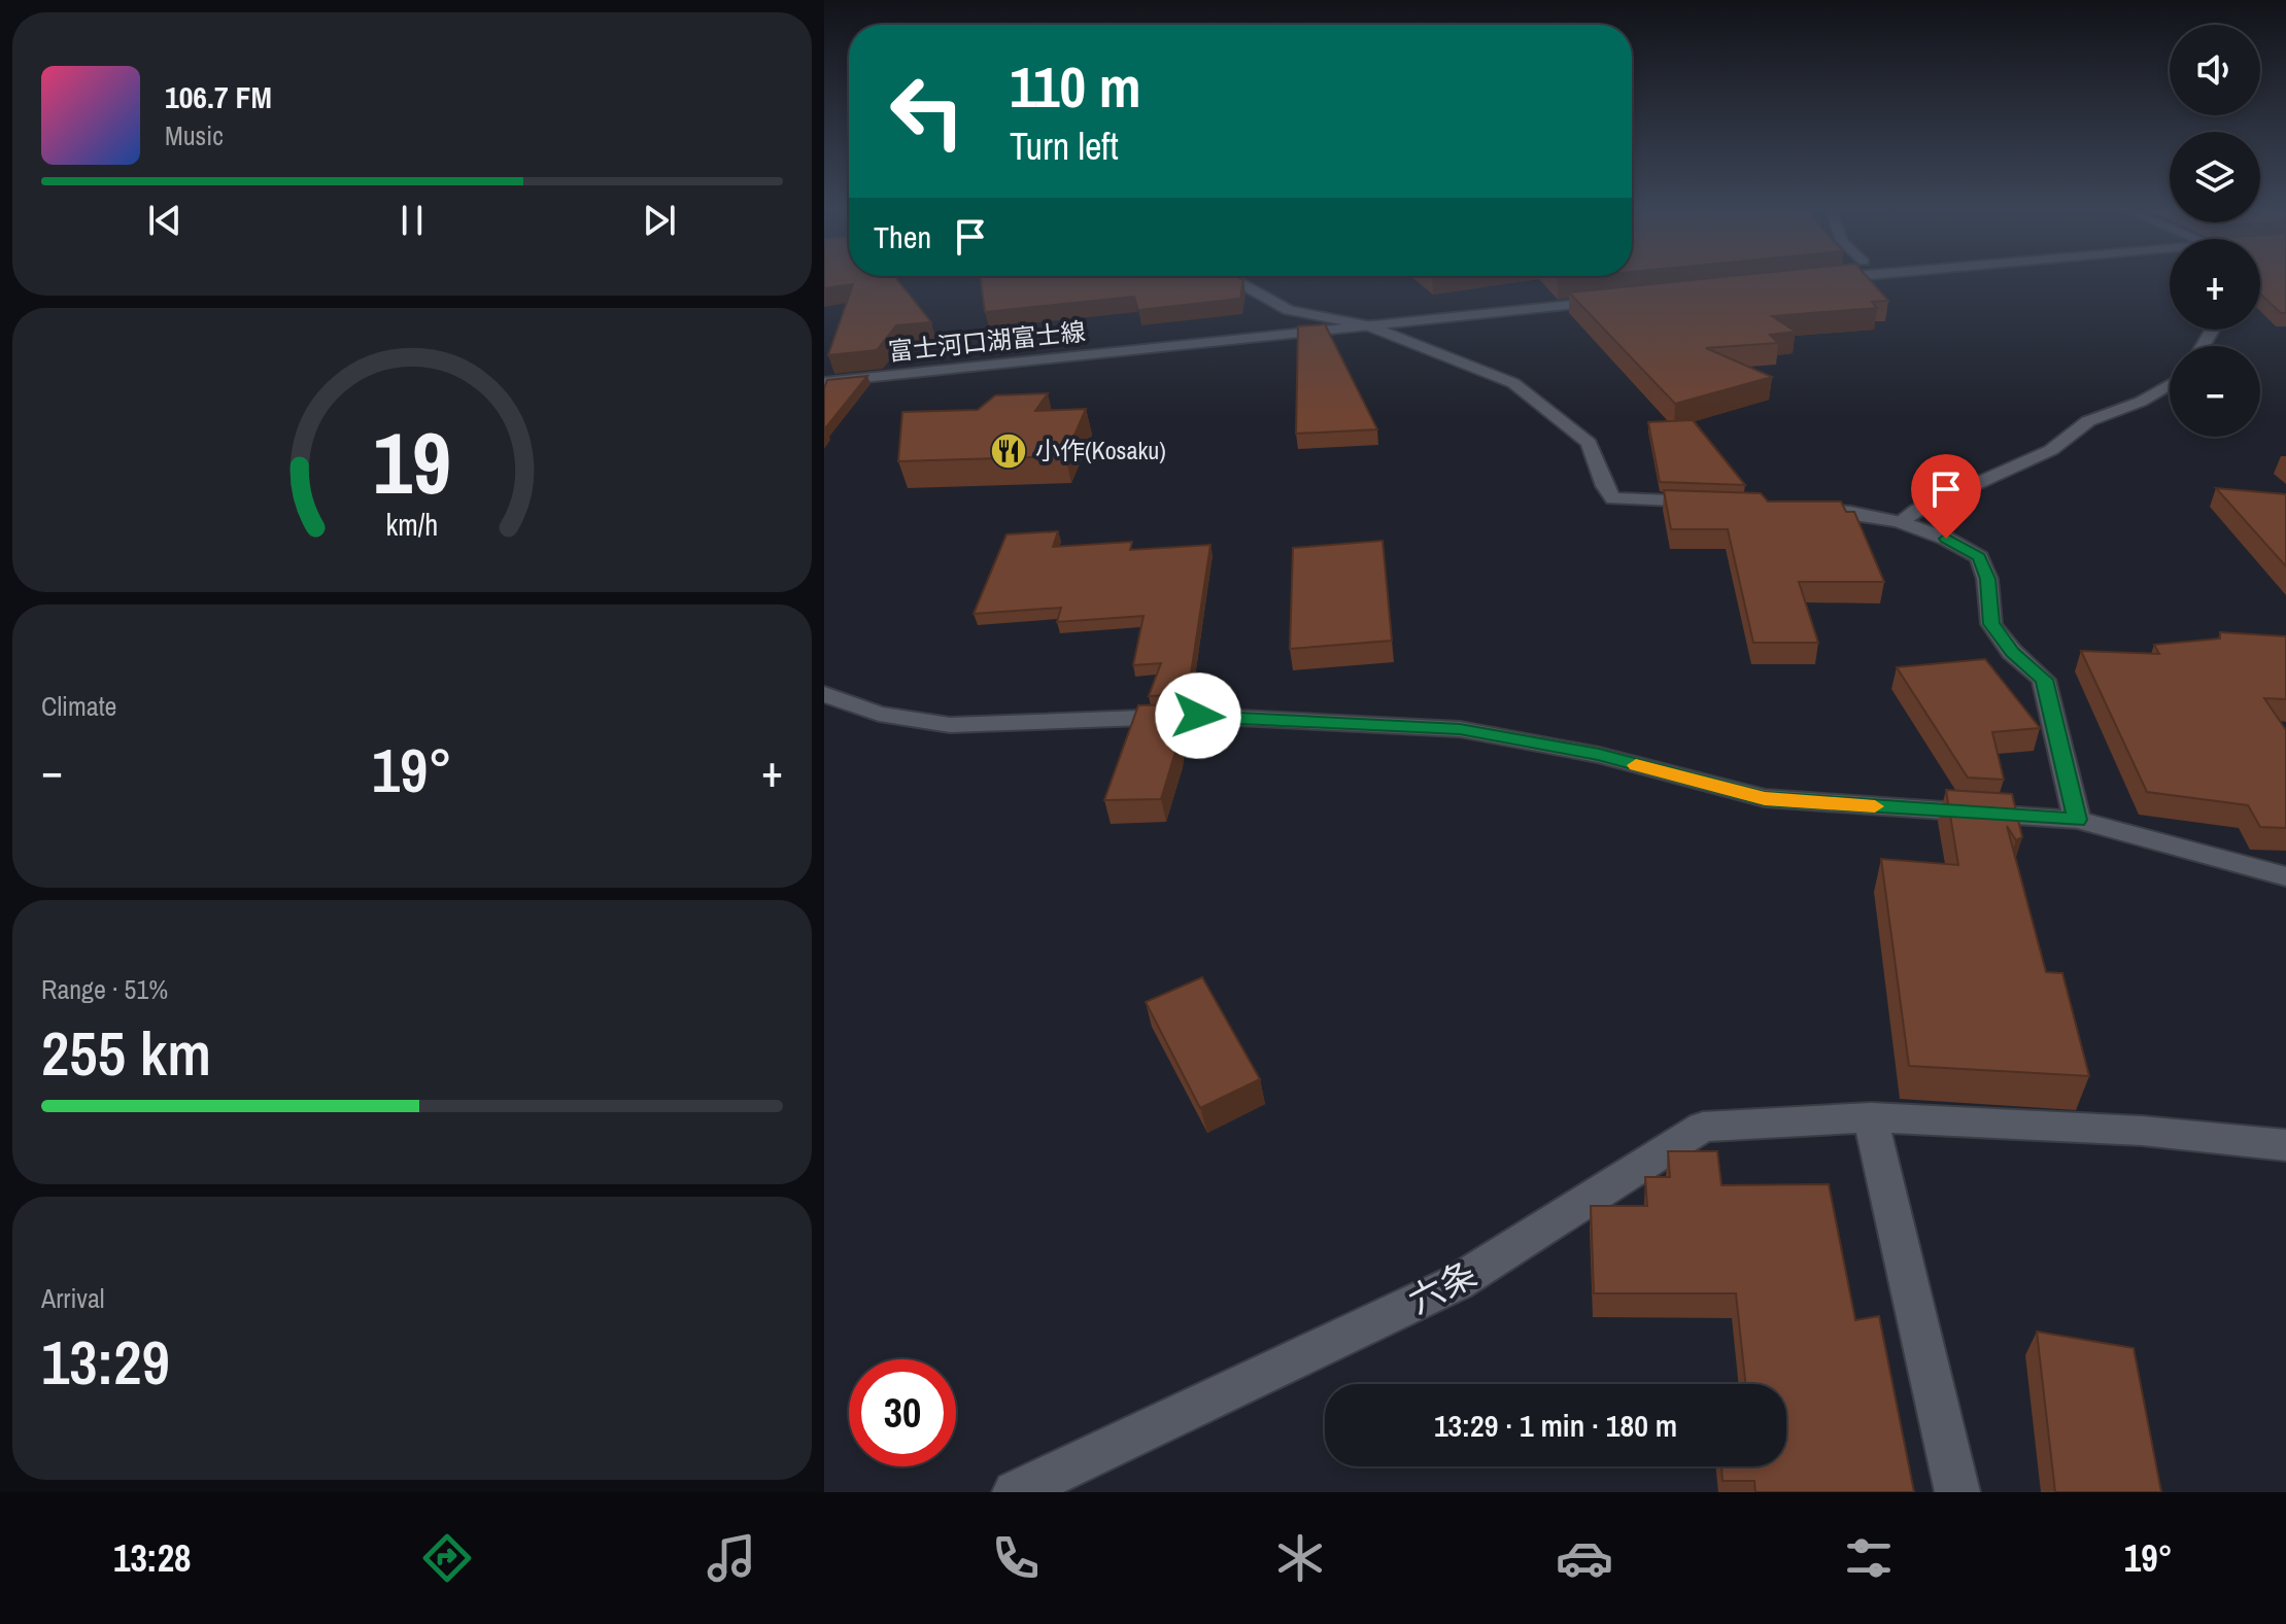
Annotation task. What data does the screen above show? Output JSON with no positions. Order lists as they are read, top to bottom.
{
  "streets": {
    "street": ["富士河口湖富士線", "六条"]
  },
  "places": {
    "restaurant": ["小作(Kosaku)"]
  },
  "page": {
    "map_buttons": ["+", "−"],
    "turn": ["110 m", "Turn left"],
    "song": ["106.7 FM", "Music"],
    "then": "Then",
    "tile": [
      "Climate",
      ["Range · 51%", "255 km"],
      ["Arrival", "13:29"]
    ],
    "heat": ["−", "19°", "+"],
    "limit": "30",
    "trip": "13:29 · 1 min · 180 m",
    "tabs": ["13:28", "19°"],
    "gauge": ["19", "km/h"]
  }
}
